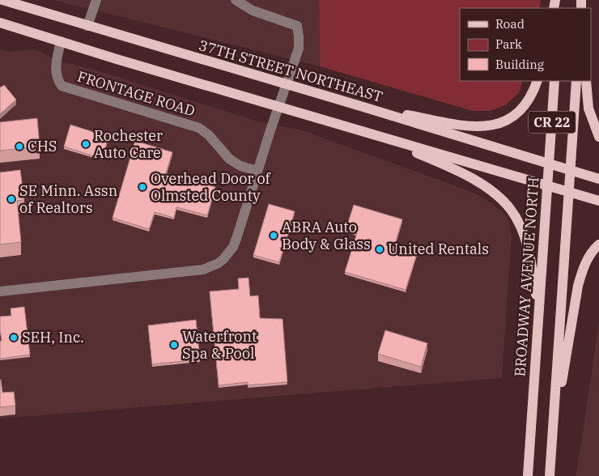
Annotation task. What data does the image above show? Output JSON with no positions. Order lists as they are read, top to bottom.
{
  "streets": {
    "main road": ["37TH STREET NORTHEAST", "CR 22", "BROADWAY AVENUE NORTH"],
    "street": ["FRONTAGE ROAD"]
  },
  "crossings": [
    ["37TH STREET NORTHEAST", "CR 22"],
    ["37TH STREET NORTHEAST", "BROADWAY AVENUE NORTH"]
  ],
  "places": [
    "Rochester Auto Care",
    "CHS",
    "Overhead Door of Olmsted County",
    "SE Minn. Assn of Realtors",
    "ABRA Auto Body & Glass",
    "United Rentals",
    "SEH, Inc.",
    "Waterfront Spa & Pool"
  ],
  "legend": ["Road", "Park", "Building"]
}
